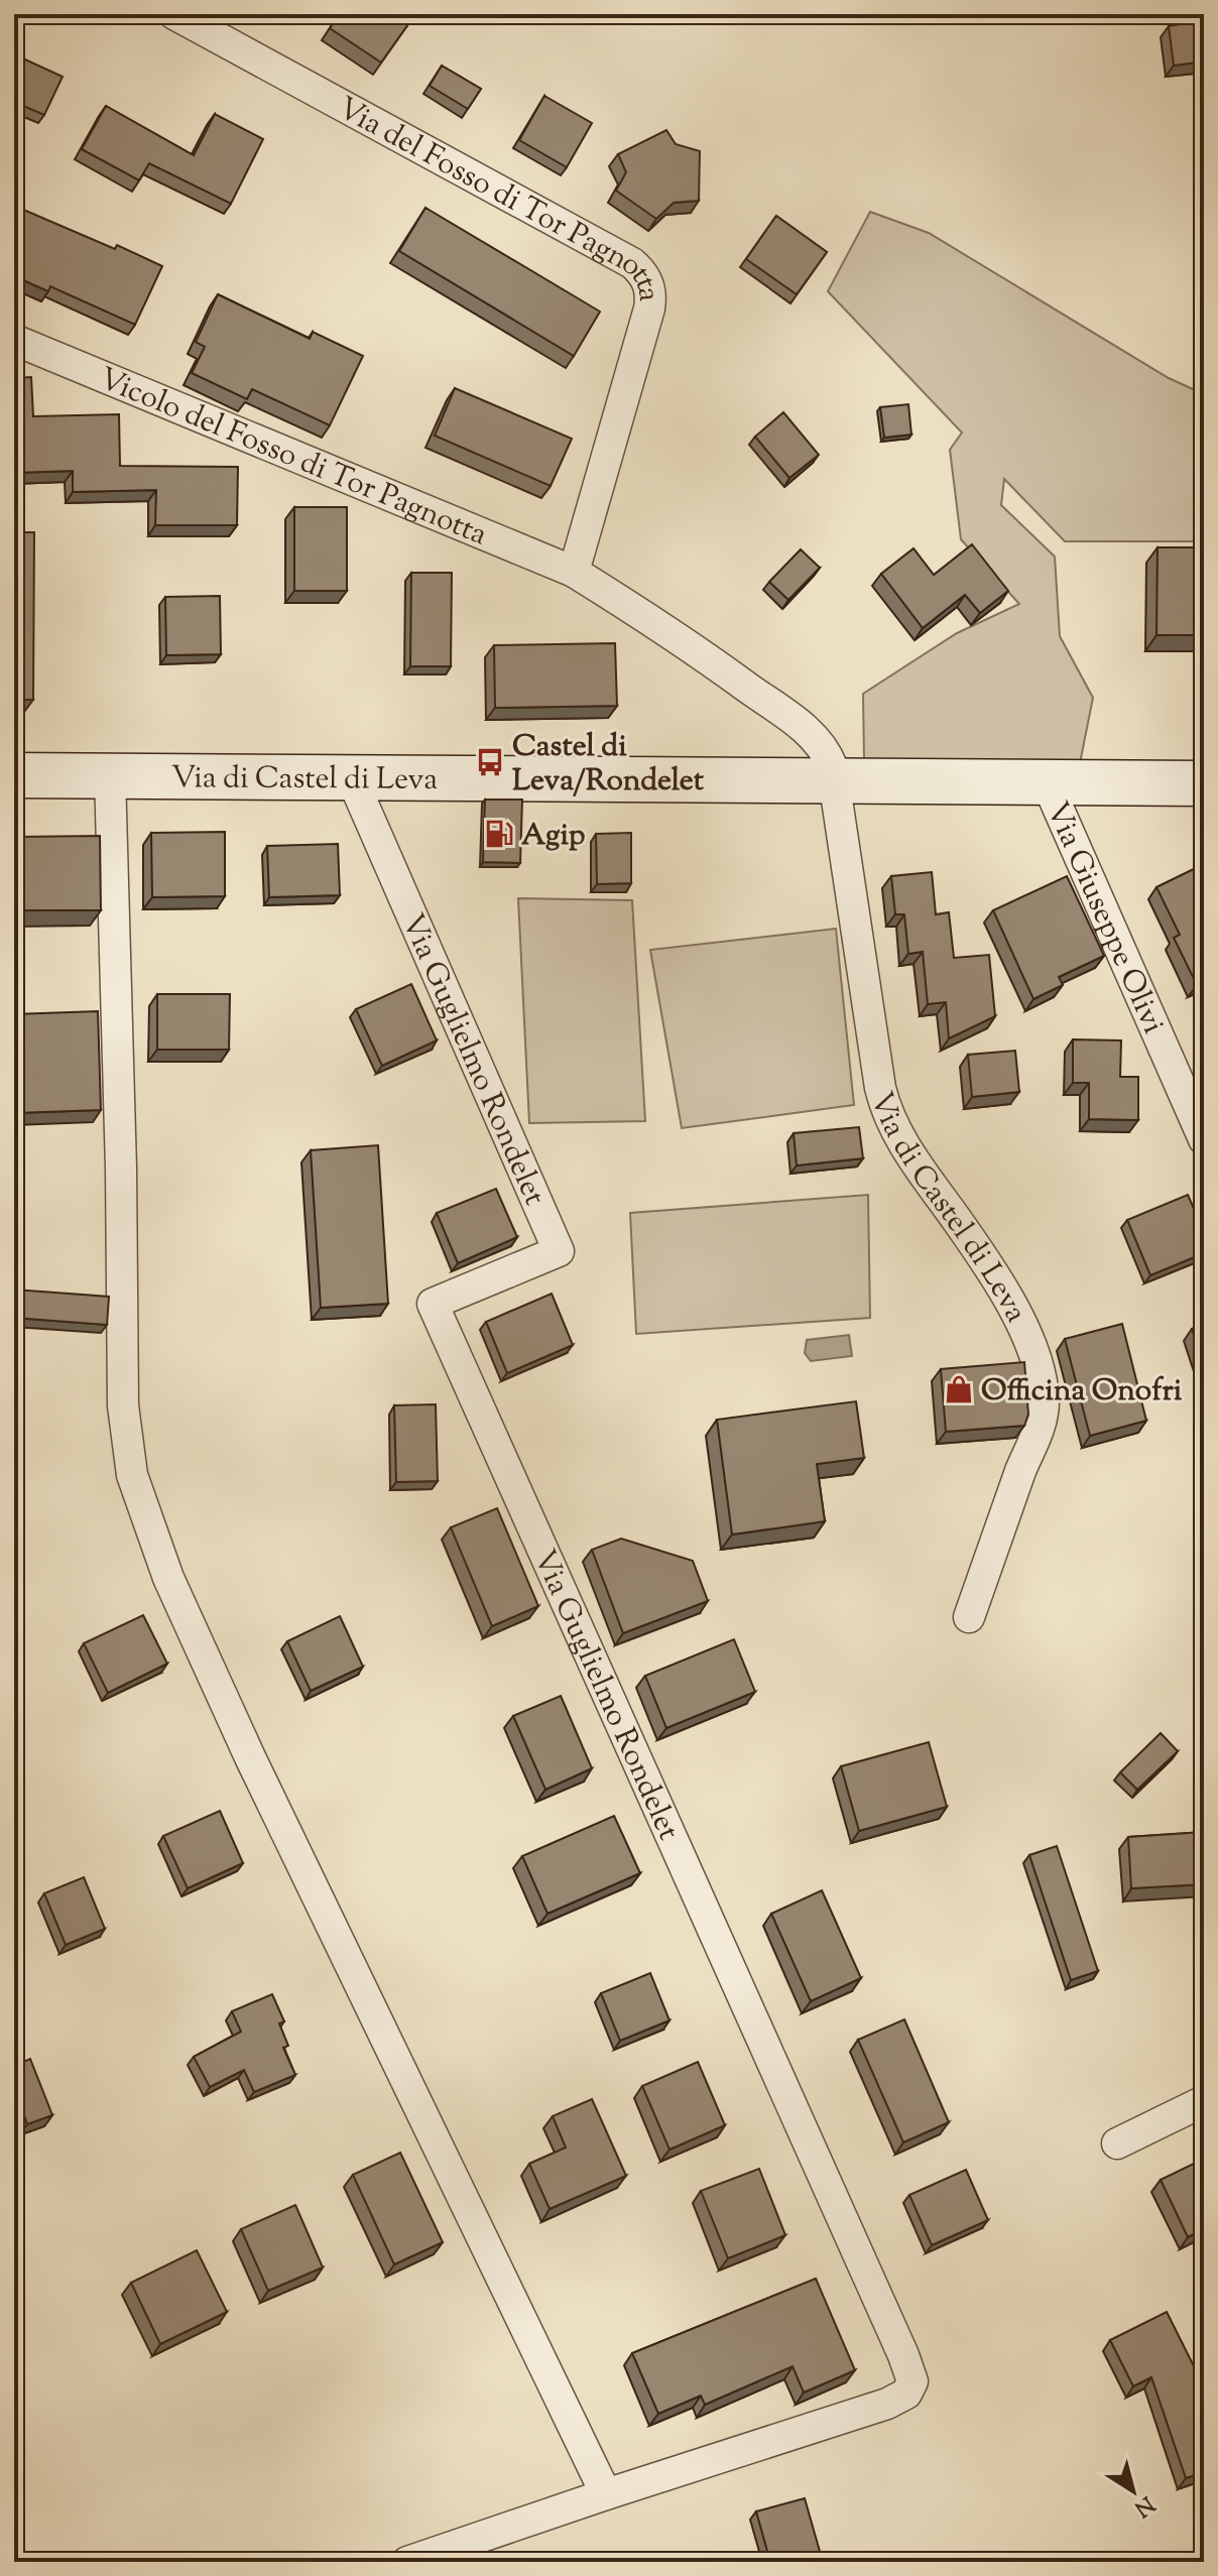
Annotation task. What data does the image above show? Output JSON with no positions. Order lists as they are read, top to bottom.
{
  "streets": {
    "street": [
      "Via del Fosso di Tor Pagnotta",
      "Vicolo del Fosso di Tor Pagnotta",
      "Via di Castel di Leva",
      "Via Giuseppe Olivi",
      "Via Guglielmo Rondelet"
    ]
  },
  "crossings": [
    ["Via del Fosso di Tor Pagnotta", "Vicolo del Fosso di Tor Pagnotta"],
    ["Via di Castel di Leva", "Via Giuseppe Olivi"],
    ["Via di Castel di Leva", "Via Guglielmo Rondelet"]
  ],
  "places": {
    "bus stop": ["Castel di Leva/Rondelet"],
    "fuel station": ["Agip"],
    "shop": ["Officina Onofri"]
  },
  "north": "bottom right"
}
